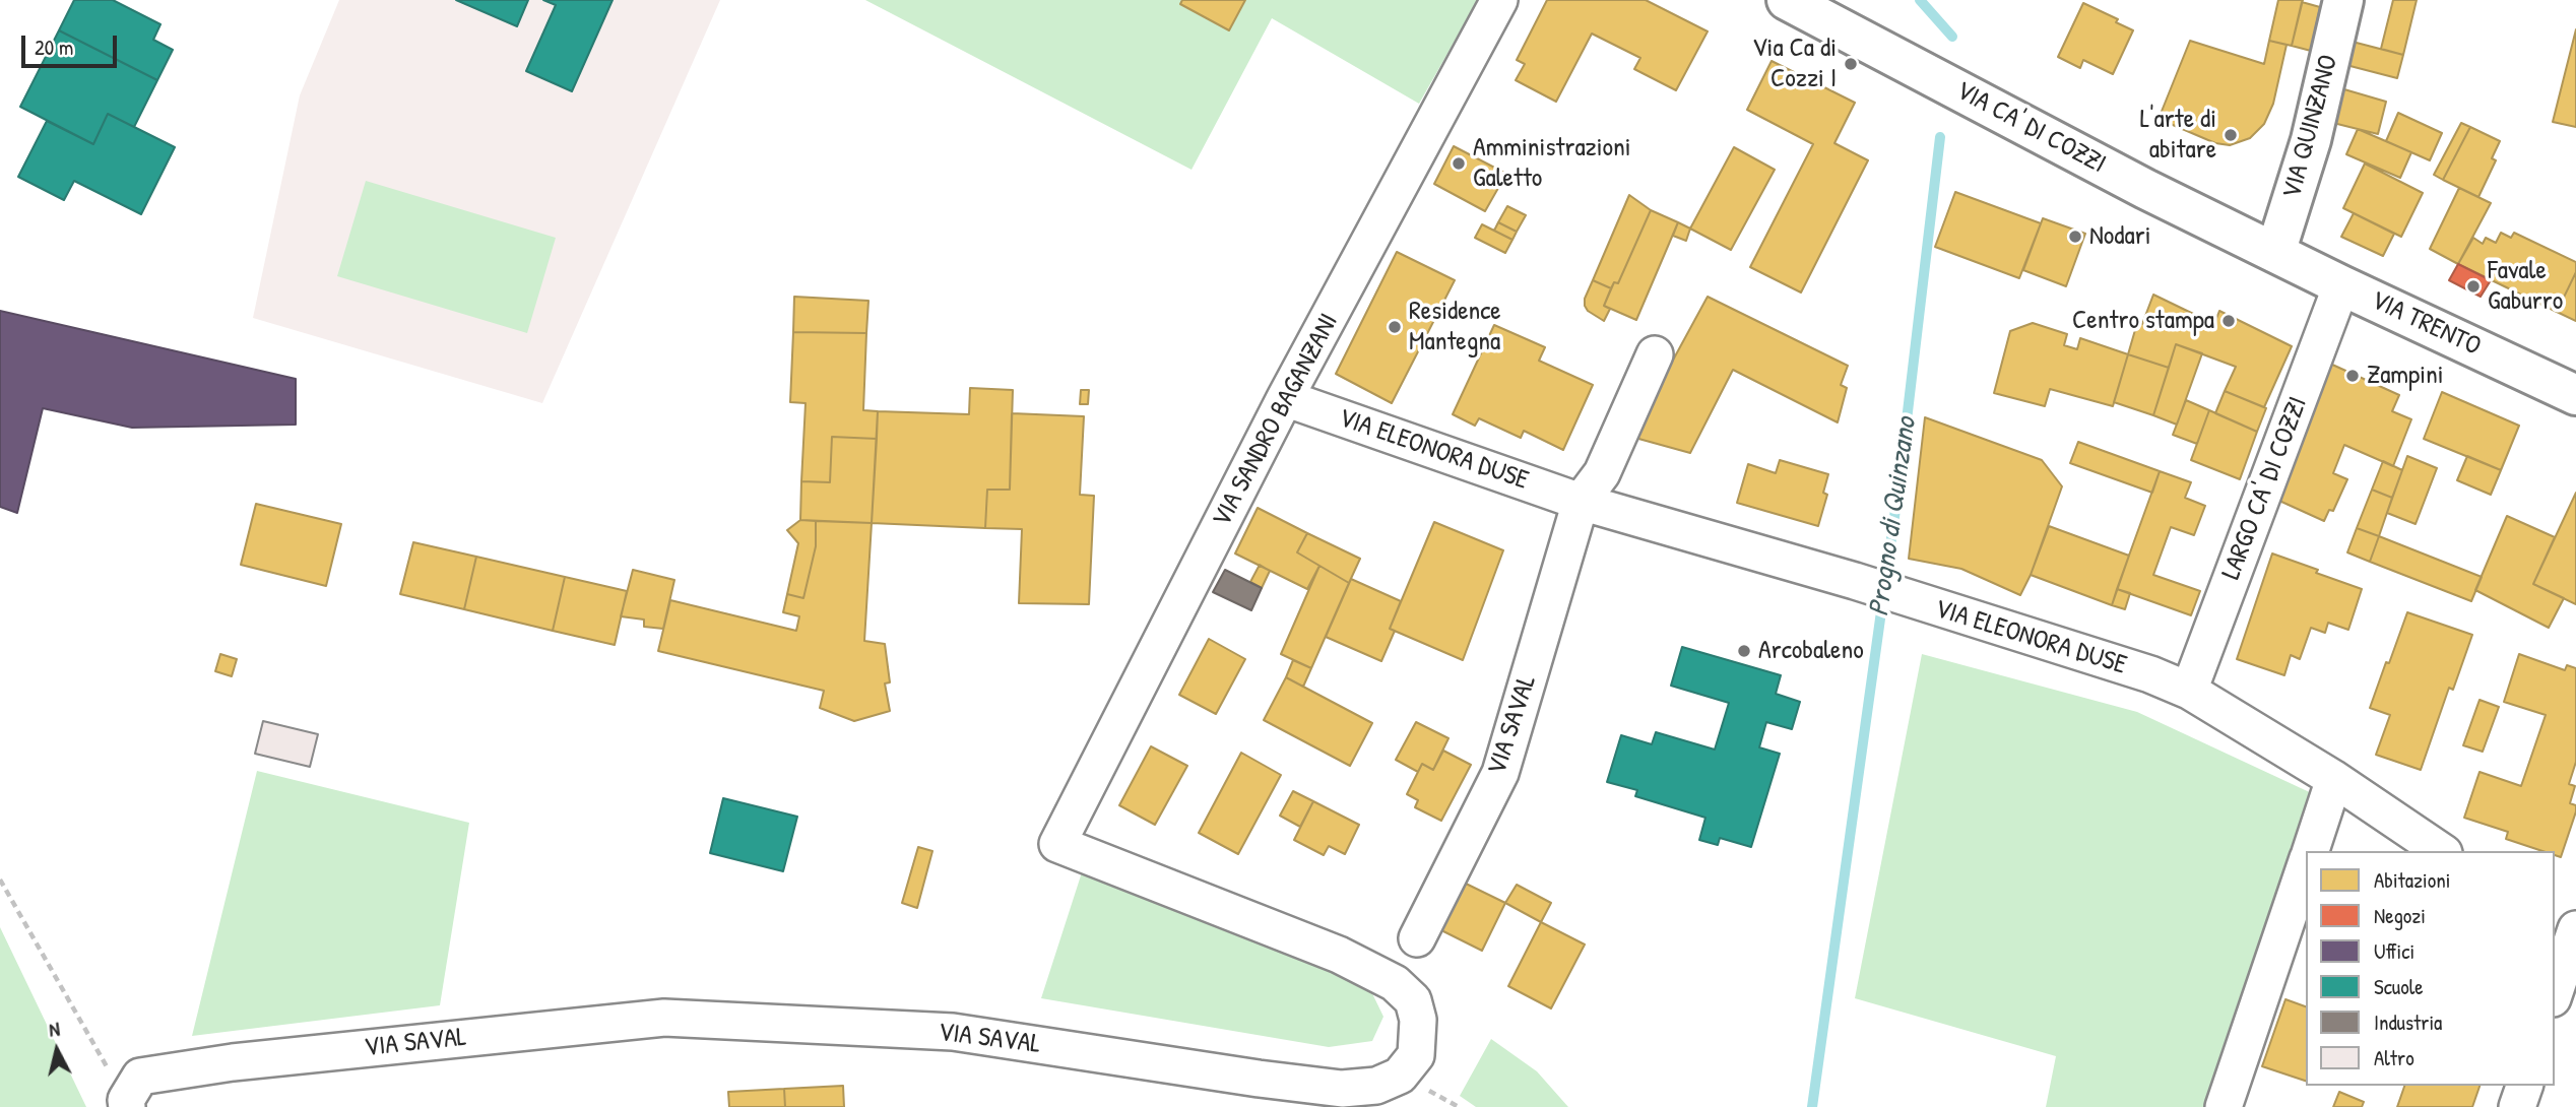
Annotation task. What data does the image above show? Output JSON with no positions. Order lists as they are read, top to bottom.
{
  "streets": {
    "main road": ["VIA QUINZANO", "VIA CA' DI COZZI", "VIA TRENTO"],
    "street": [
      "VIA SANDRO BAGANZANI",
      "VIA ELEONORA DUSE",
      "LARGO CA' DI COZZI",
      "VIA SAVAL"
    ]
  },
  "crossings": [
    ["VIA QUINZANO", "VIA CA' DI COZZI"],
    ["VIA QUINZANO", "VIA TRENTO"],
    ["VIA CA' DI COZZI", "VIA TRENTO"],
    ["VIA TRENTO", "LARGO CA' DI COZZI"],
    ["VIA SANDRO BAGANZANI", "VIA ELEONORA DUSE"],
    ["VIA SANDRO BAGANZANI", "VIA SAVAL"],
    ["VIA ELEONORA DUSE", "LARGO CA' DI COZZI"],
    ["VIA ELEONORA DUSE", "VIA SAVAL"]
  ],
  "water": ["Progno di Quinzano"],
  "places": [
    "Via Ca di Cozzi I",
    "L'arte di abitare",
    "Amministrazioni Galetto",
    "Nodari",
    "Favale Gaburro",
    "Centro stampa",
    "Residence Mantegna",
    "Zampini",
    "Arcobaleno"
  ],
  "legend": [
    "Abitazioni",
    "Negozi",
    "Uffici",
    "Scuole",
    "Industria",
    "Altro"
  ],
  "scale_bar": "20 m",
  "north": "top"
}
